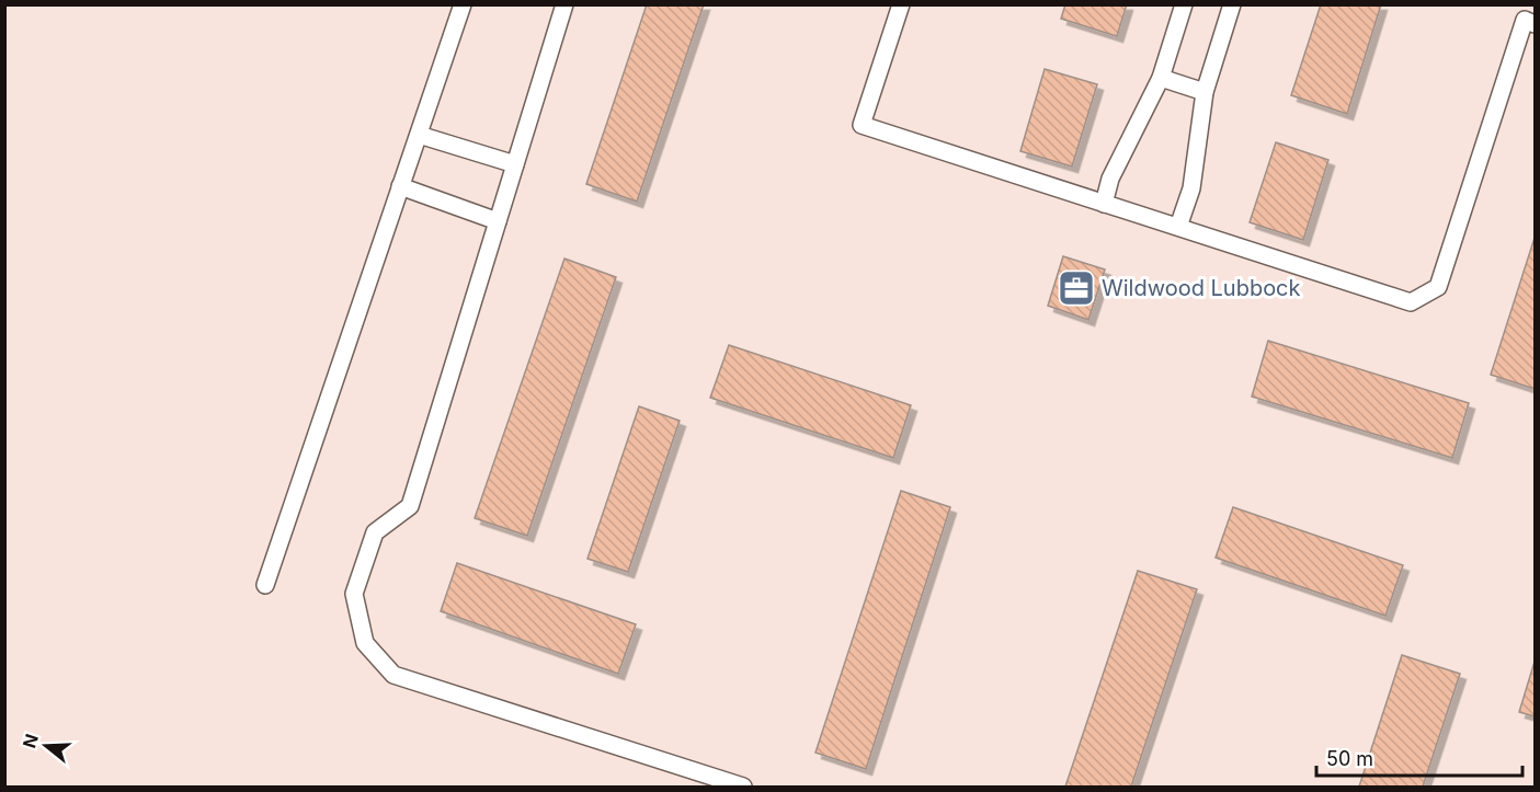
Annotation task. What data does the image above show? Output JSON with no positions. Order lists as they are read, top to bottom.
{
  "places": {
    "office": ["Wildwood Lubbock"]
  },
  "scale_bar": "50 m",
  "north": "left"
}
